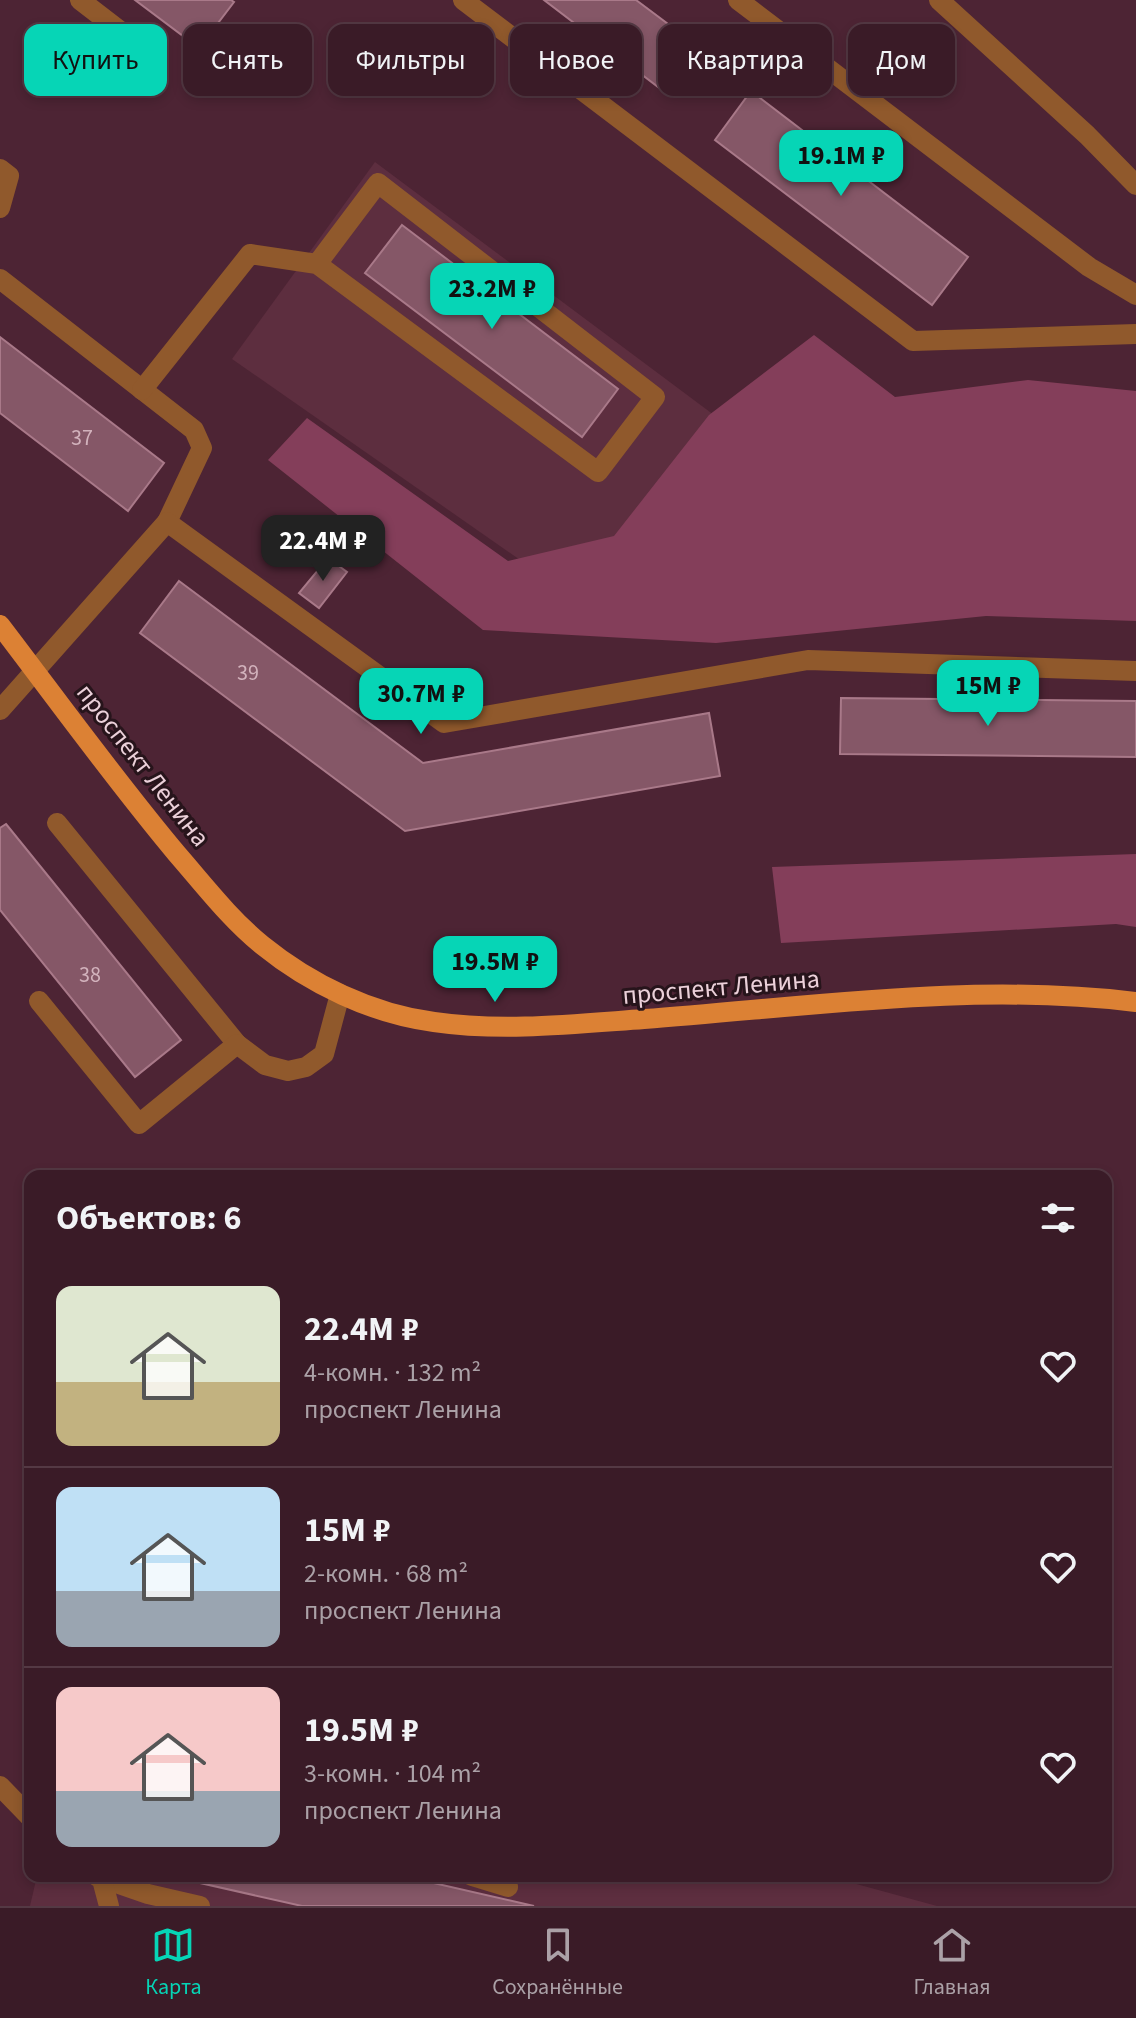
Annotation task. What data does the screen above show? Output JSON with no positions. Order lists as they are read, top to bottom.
{
  "streets": {
    "main road": ["проспект Ленина"]
  },
  "house_numbers": ["37", "39", "38"],
  "page": {
    "chip": [
      "Купить",
      "Снять",
      "Фильтры",
      "Новое",
      "Квартира",
      "Дом"
    ],
    "price": [
      "19.1M ₽",
      "23.2M ₽",
      "22.4M ₽",
      "15M ₽",
      "30.7M ₽",
      "19.5M ₽"
    ],
    "heading": "Объектов: 6",
    "list": [
      {
        "name": "22.4M ₽",
        "note": "4-комн. · 132 m² · проспект Ленина"
      },
      {
        "name": "15M ₽",
        "note": "2-комн. · 68 m² · проспект Ленина"
      },
      {
        "name": "19.5M ₽",
        "note": "3-комн. · 104 m² · проспект Ленина"
      }
    ],
    "tabs": ["Карта", "Сохранённые", "Главная"]
  }
}
